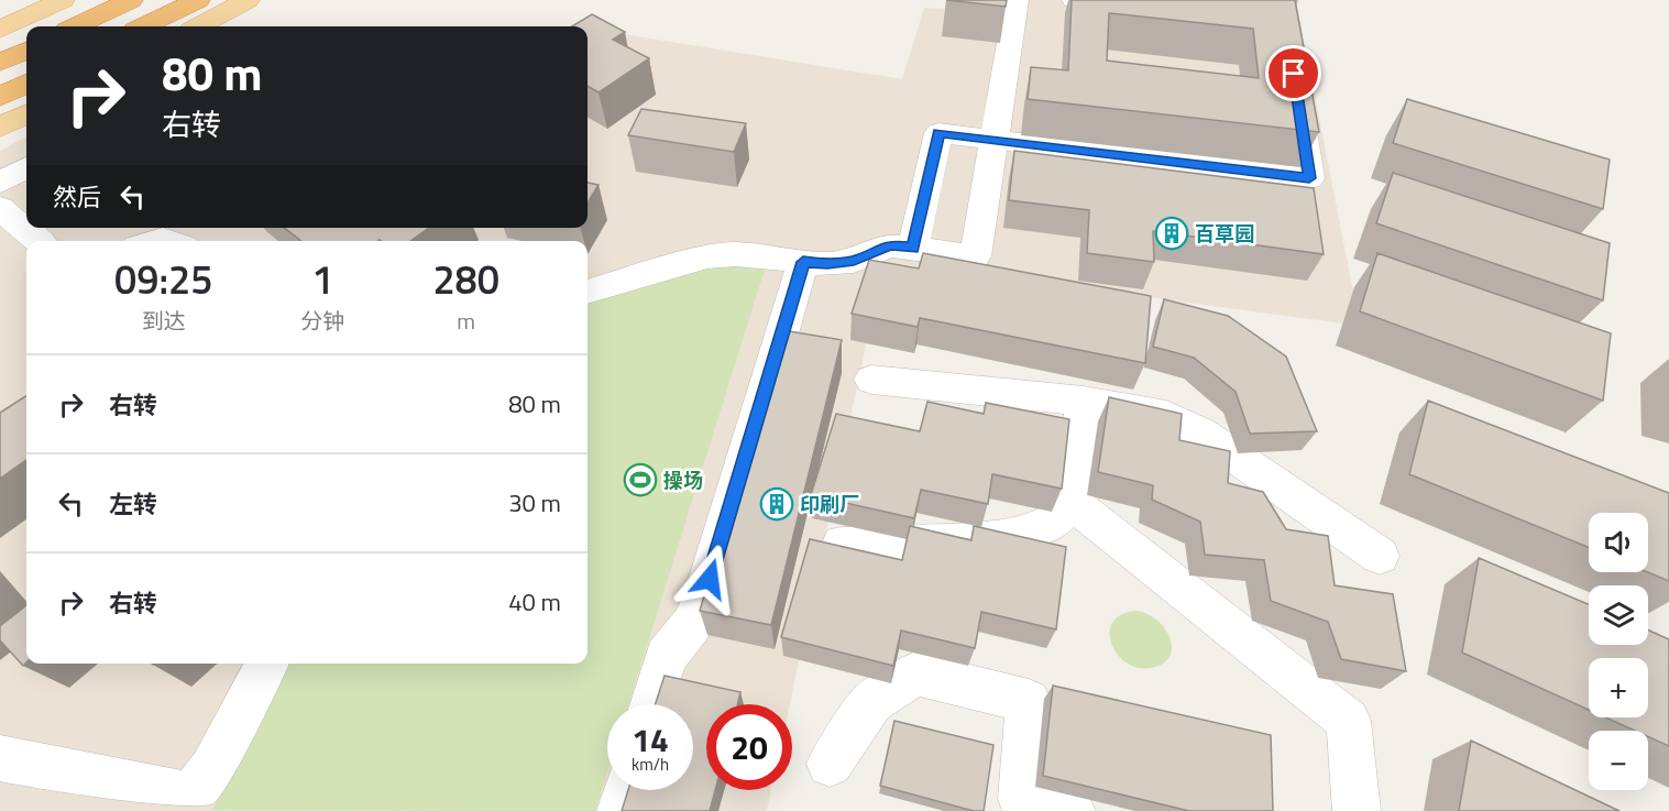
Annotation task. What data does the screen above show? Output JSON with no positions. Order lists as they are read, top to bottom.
{
  "places": {
    "building": ["百草园", "印刷厂"],
    "sports": ["操场"]
  },
  "page": {
    "turn": ["80 m", "右转"],
    "then": "然后",
    "eta": [
      "09:25",
      "到达",
      "1",
      "分钟",
      "280",
      "m"
    ],
    "list": [
      {
        "name": "右转",
        "value": "80 m"
      },
      {
        "name": "左转",
        "value": "30 m"
      },
      {
        "name": "右转",
        "value": "40 m"
      }
    ],
    "map_buttons": ["+", "−"],
    "speed": "14 km/h",
    "limit": "20"
  }
}
